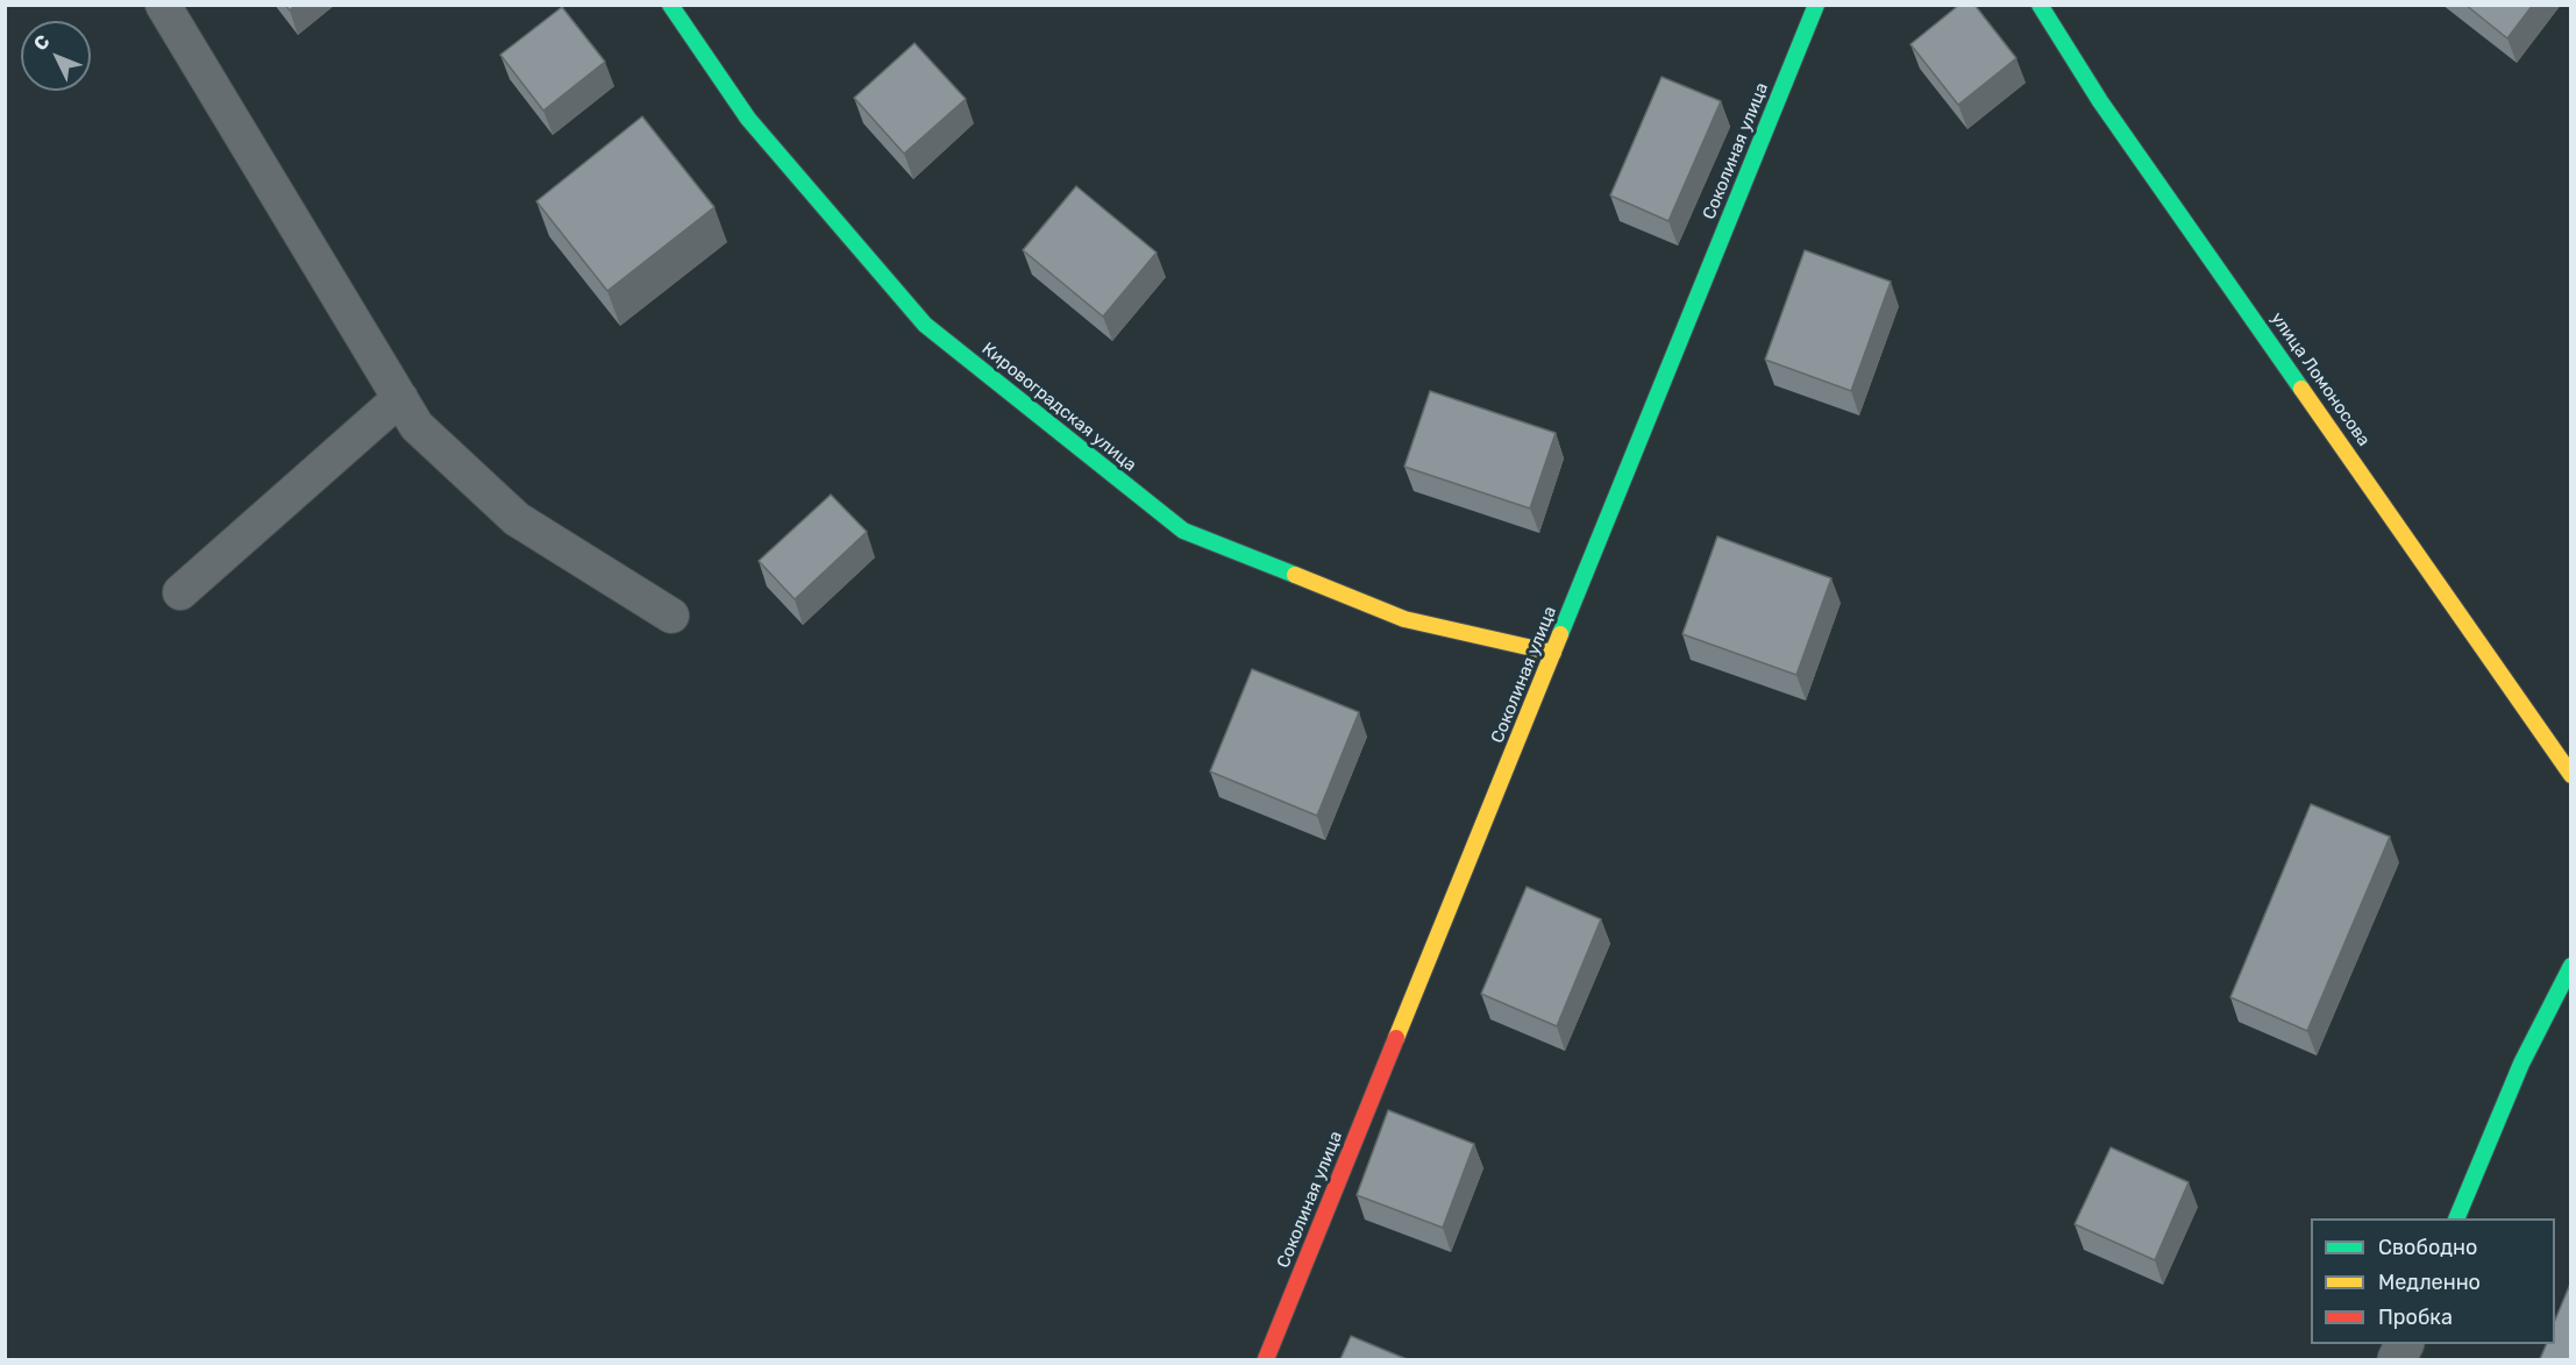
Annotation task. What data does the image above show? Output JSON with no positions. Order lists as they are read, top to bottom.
{
  "streets": {
    "street": ["Соколиная улица", "улица Ломоносова", "Кировоградская улица"]
  },
  "crossings": [
    ["Соколиная улица", "Кировоградская улица"]
  ],
  "legend": ["Свободно", "Медленно", "Пробка"],
  "north": "top left"
}
